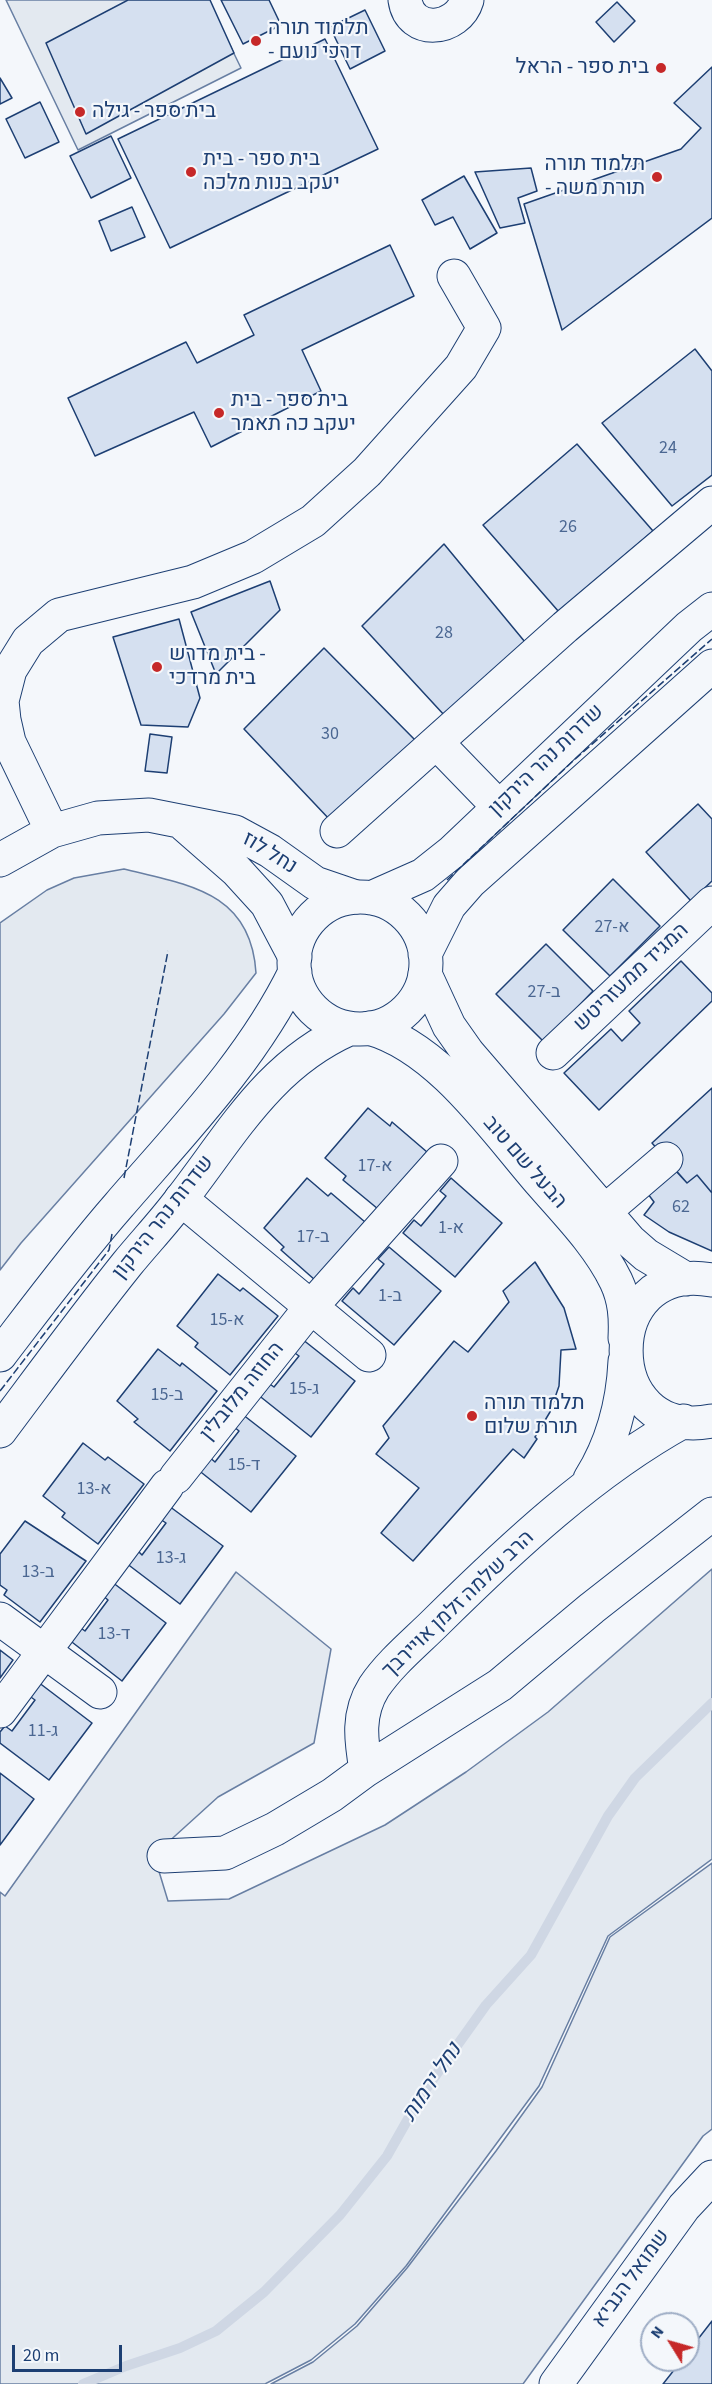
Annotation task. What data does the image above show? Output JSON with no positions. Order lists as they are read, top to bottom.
{
  "streets": {
    "street": [
      "שדרות נהר הירקון",
      "נחל לוז",
      "המגיד ממעזריטש",
      "הבעל שם טוב",
      "החוזה מלובלין",
      "הרב שלמה זלמן אויירבך",
      "שמואל הנביא"
    ]
  },
  "crossings": [
    ["שדרות נהר הירקון", "נחל לוז"],
    ["שדרות נהר הירקון", "הבעל שם טוב"],
    ["נחל לוז", "הבעל שם טוב"],
    ["הבעל שם טוב", "הרב שלמה זלמן אויירבך"]
  ],
  "water": ["נחל ירמות"],
  "places": [
    "תלמוד תורה - דרכי נועם",
    "בית ספר - הראל",
    "בית ספר - גילה",
    "בית ספר - בית יעקב בנות מלכה",
    "תלמוד תורה - תורת משה",
    "בית ספר - בית יעקב כה תאמר",
    "בית מדרש - בית מרדכי",
    "תלמוד תורה תורת שלום"
  ],
  "house_numbers": [
    "24",
    "26",
    "28",
    "30",
    "27-א",
    "27-ב",
    "17-א",
    "62",
    "1-א",
    "17-ב",
    "1-ב",
    "15-א",
    "15-ג",
    "15-ב",
    "15-ד",
    "13-א",
    "13-ג",
    "13-ב",
    "13-ד",
    "11-ג"
  ],
  "scale_bar": "20 m",
  "north": "top left"
}
